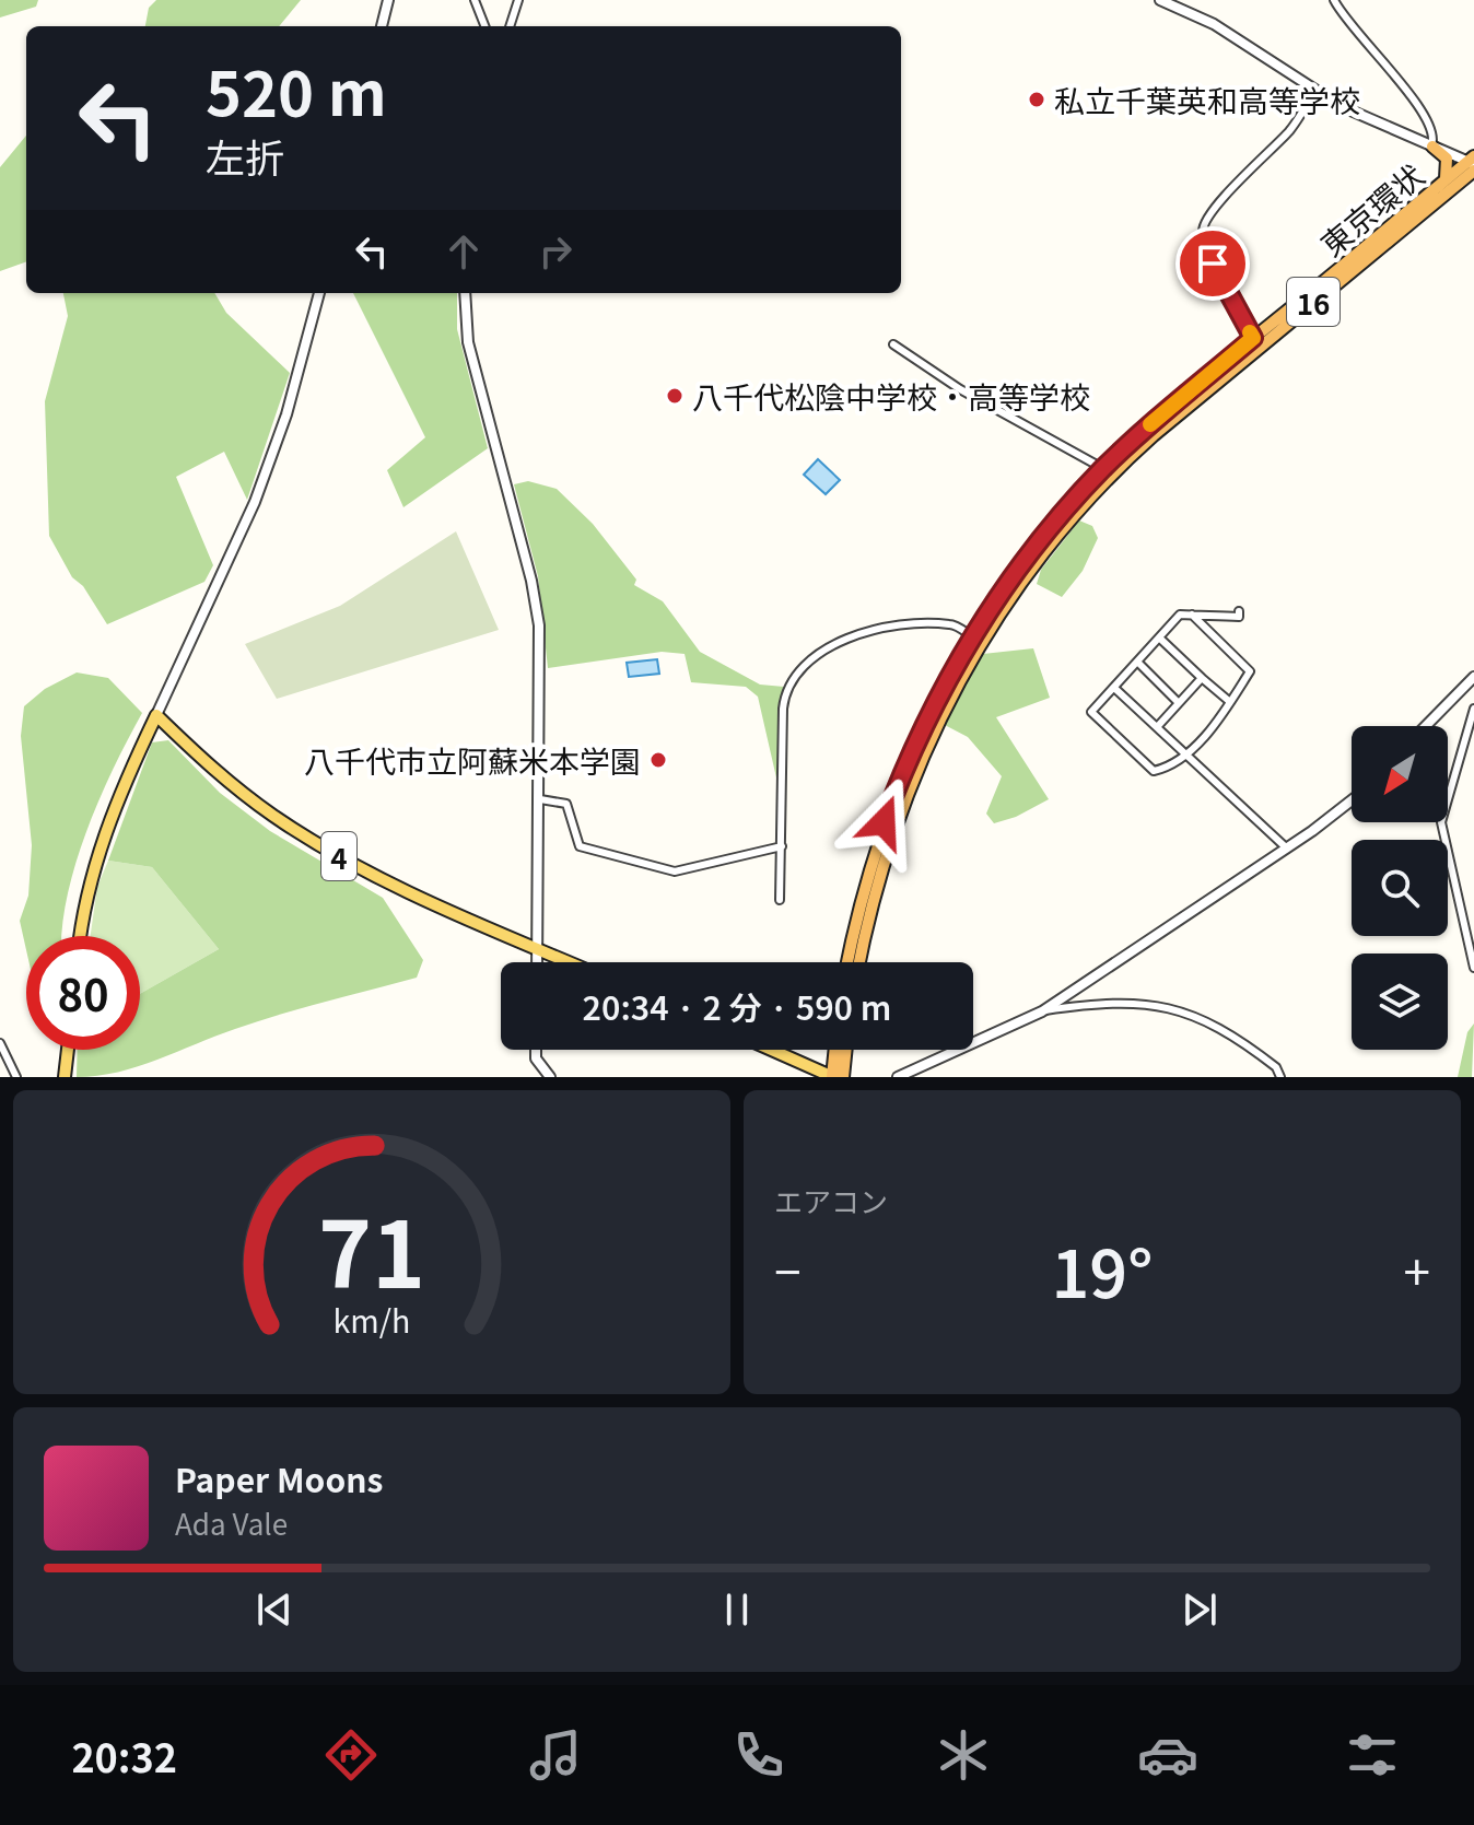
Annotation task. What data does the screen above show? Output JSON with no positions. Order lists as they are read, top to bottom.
{
  "streets": {
    "highway": ["東京環状", "16"],
    "main road": ["4"]
  },
  "places": ["私立千葉英和高等学校", "八千代松陰中学校・高等学校", "八千代市立阿蘇米本学園"],
  "north": "bottom left",
  "page": {
    "turn": ["520 m", "左折"],
    "limit": "80",
    "trip": "20:34 · 2 分 · 590 m",
    "tile": "エアコン",
    "heat": ["−", "19°", "+"],
    "song": ["Paper Moons", "Ada Vale"],
    "tabs": "20:32",
    "gauge": ["71", "km/h"]
  }
}
